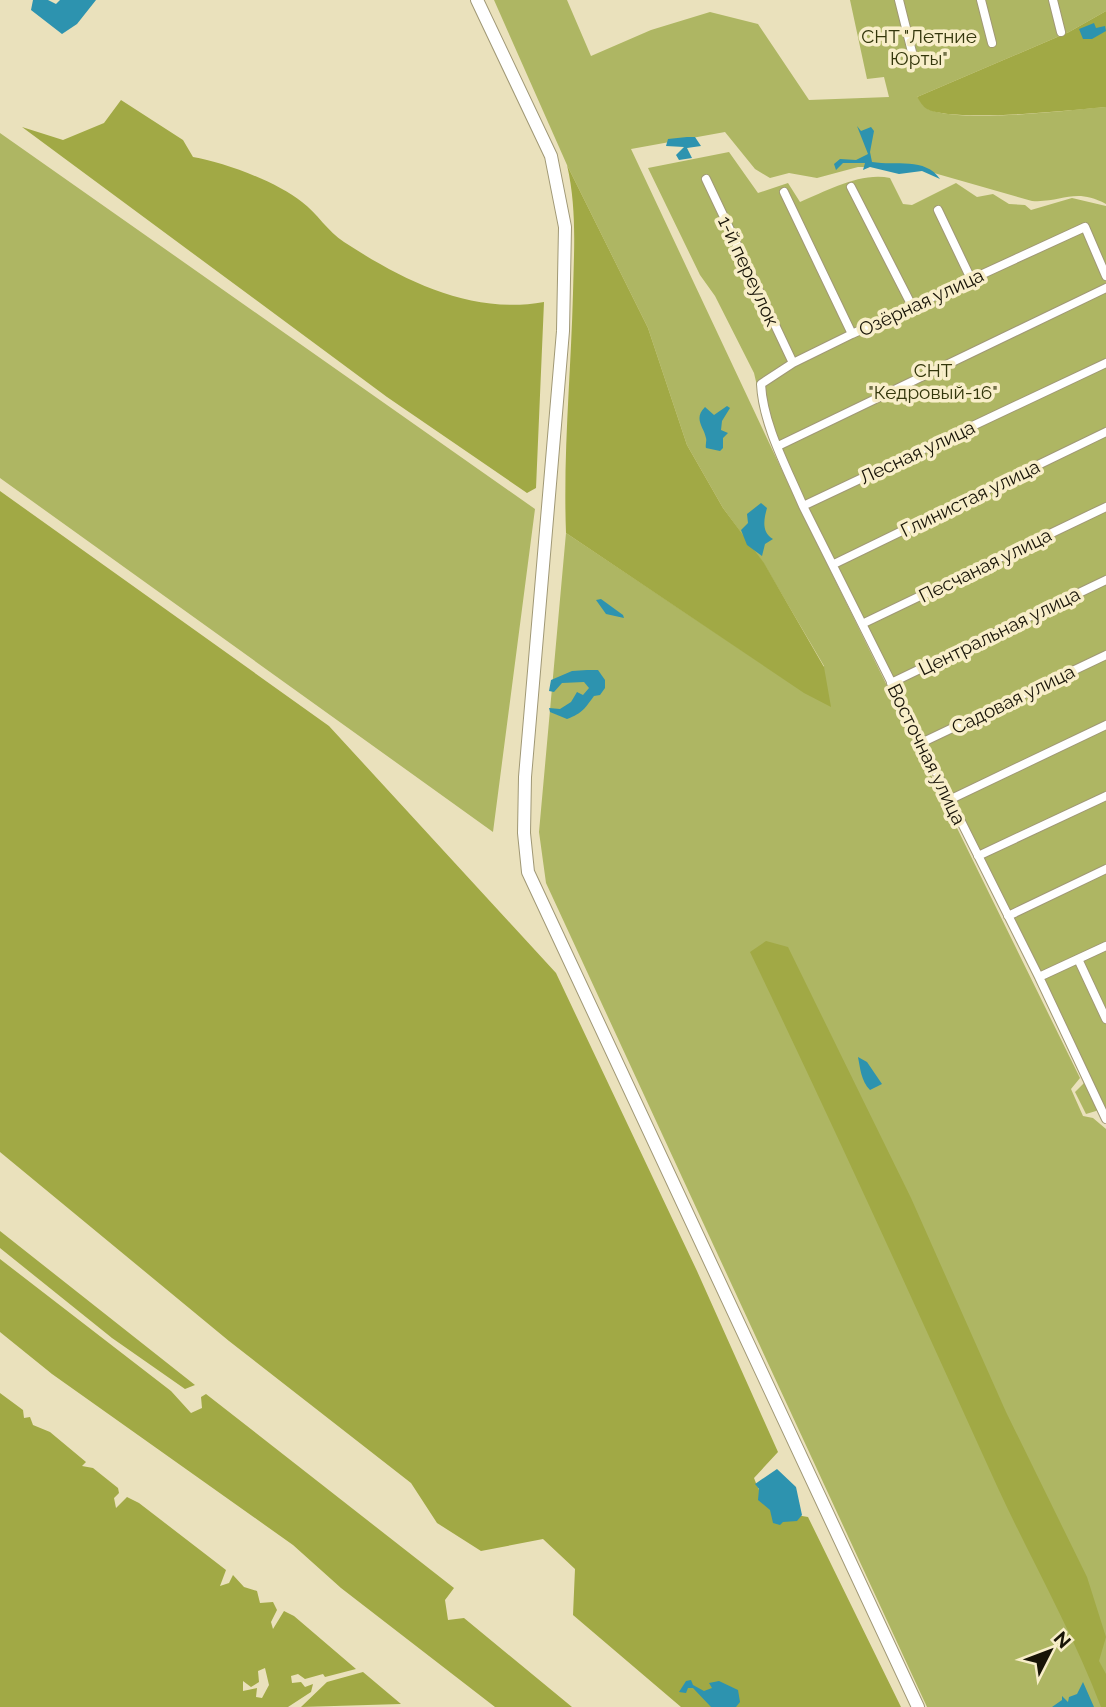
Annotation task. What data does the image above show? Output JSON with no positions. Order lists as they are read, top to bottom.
{
  "streets": {
    "street": [
      "1-й переулок",
      "Озёрная улица",
      "Лесная улица",
      "Глинистая улица",
      "Песчаная улица",
      "Центральная улица",
      "Садовая улица",
      "Восточная улица"
    ]
  },
  "crossings": [
    ["1-й переулок", "Озёрная улица"],
    ["Озёрная улица", "Восточная улица"],
    ["Лесная улица", "Восточная улица"],
    ["Глинистая улица", "Восточная улица"],
    ["Песчаная улица", "Восточная улица"],
    ["Центральная улица", "Восточная улица"],
    ["Садовая улица", "Восточная улица"]
  ],
  "parks": ["СНТ \"Летние Юрты\"", "СНТ \"Кедровый-16\""],
  "north": "top right"
}
